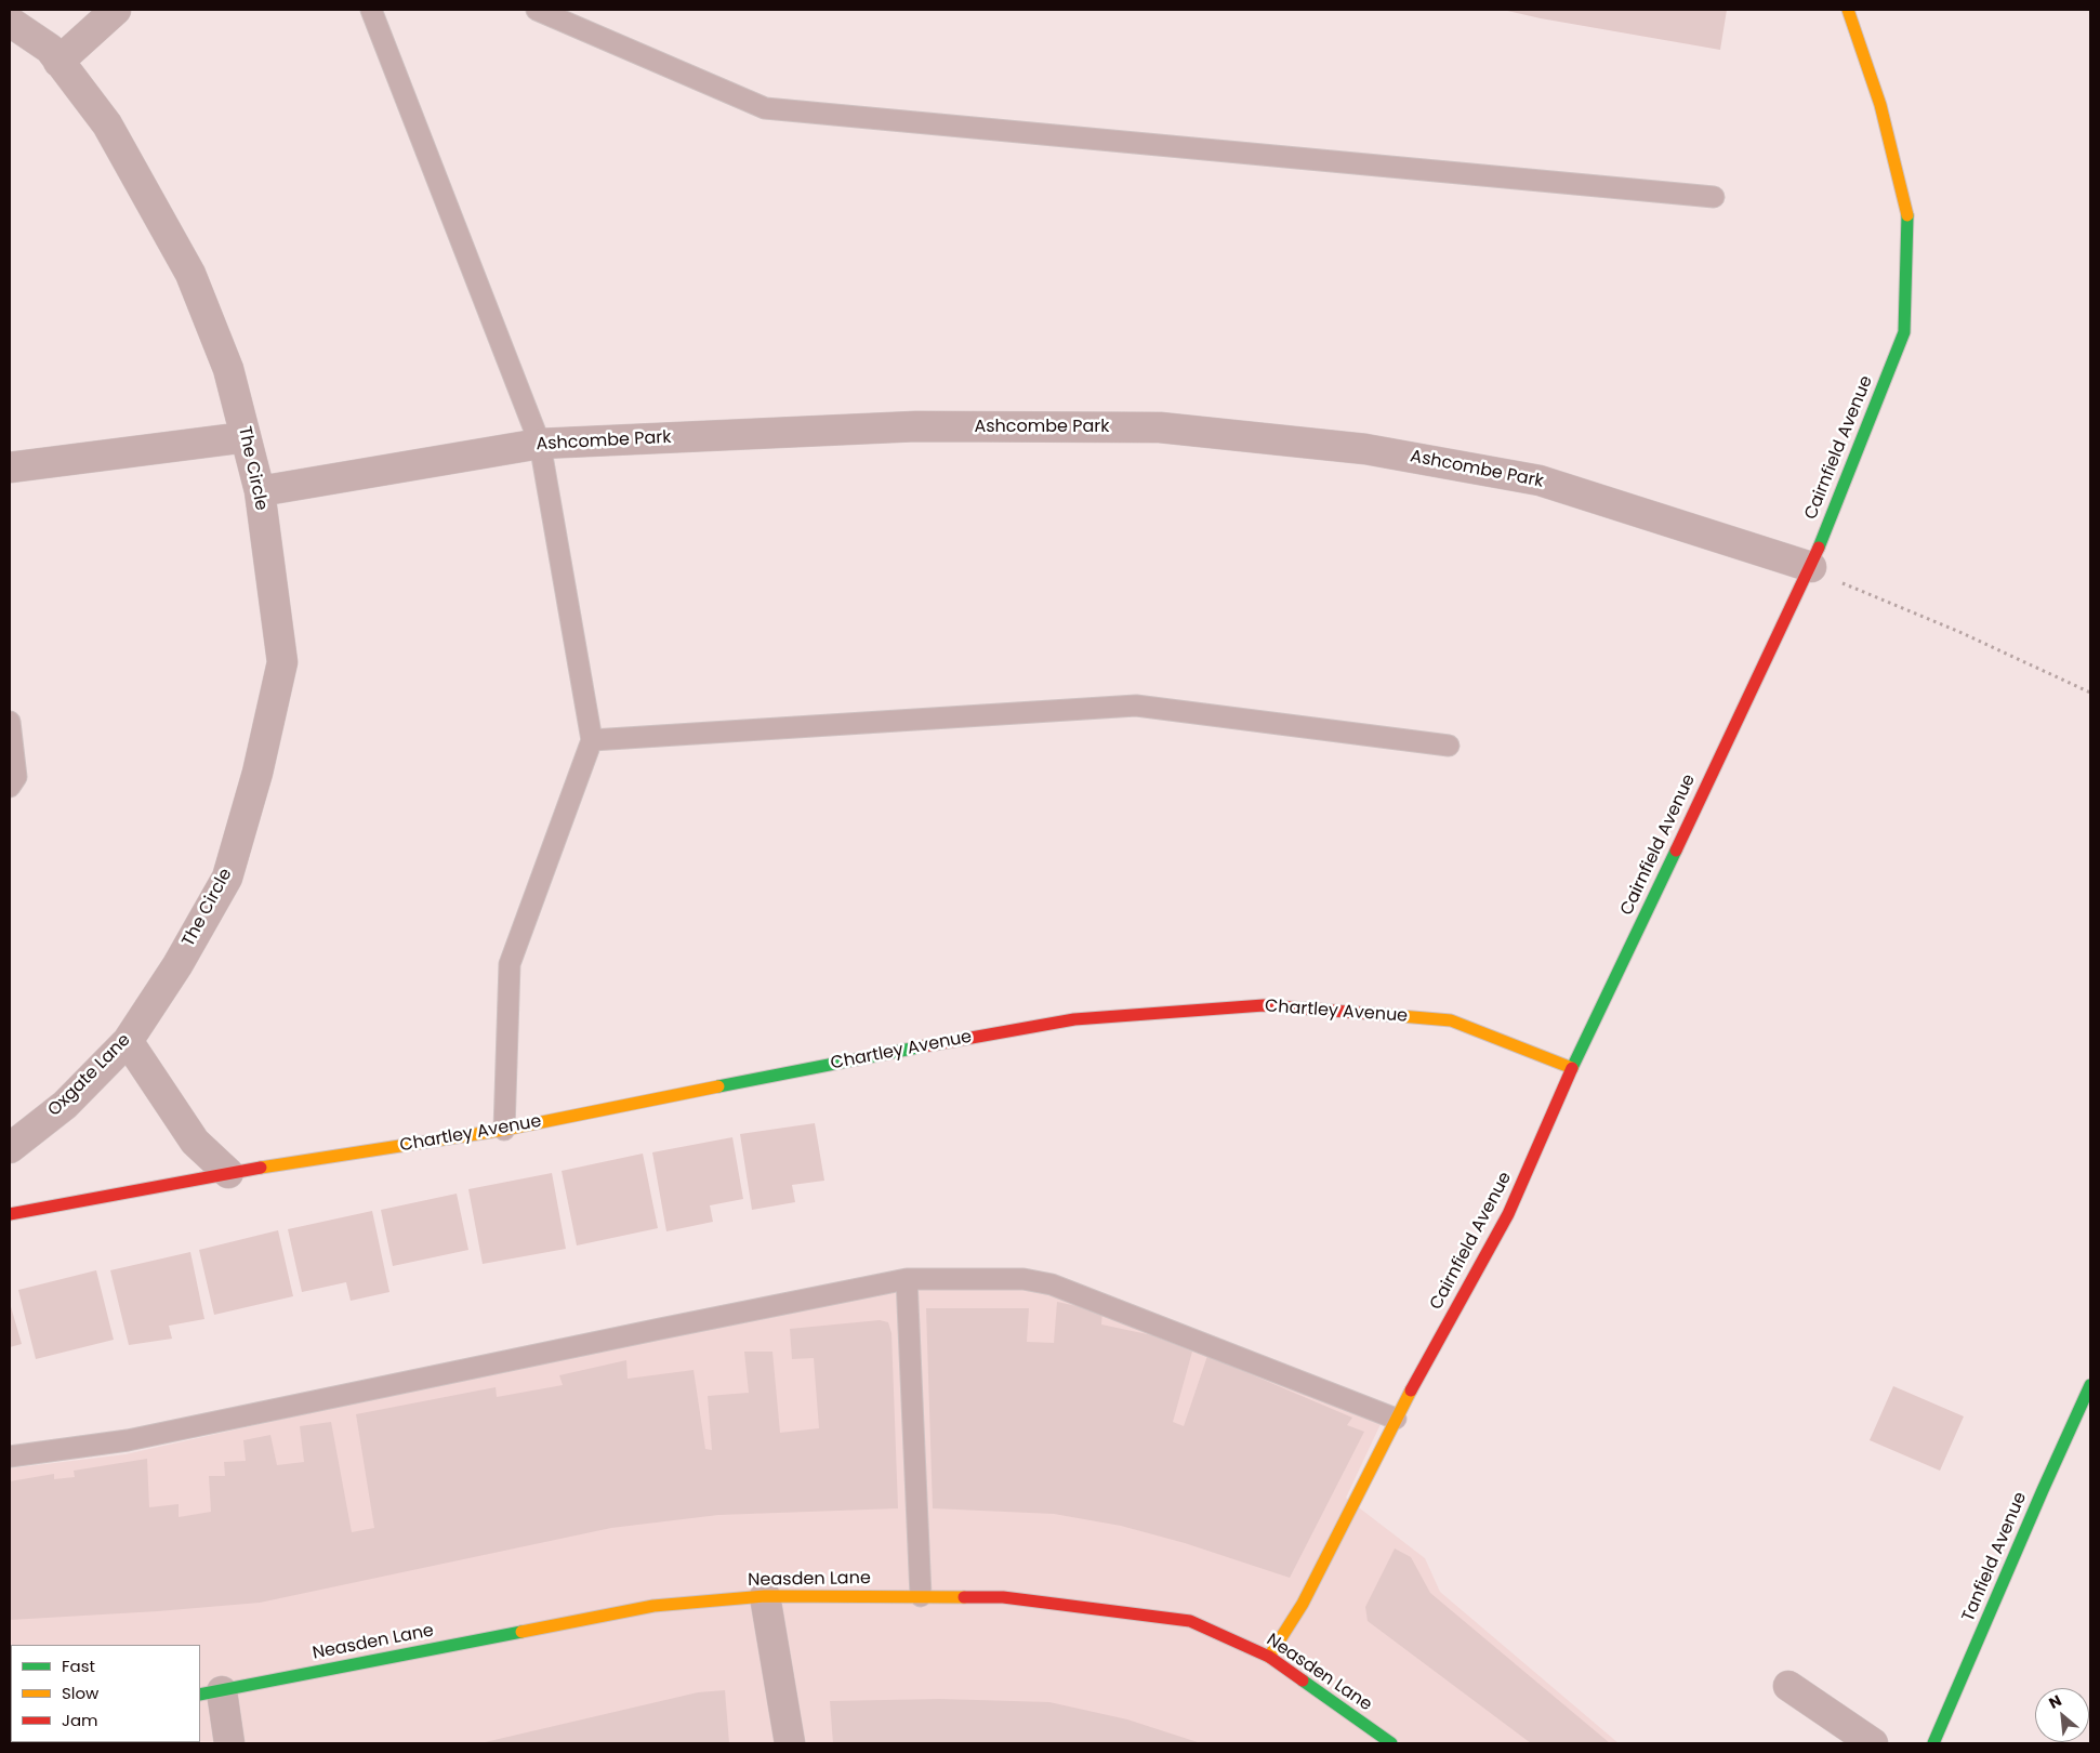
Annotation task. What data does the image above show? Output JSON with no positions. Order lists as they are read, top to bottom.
{
  "streets": {
    "street": [
      "Ashcombe Park",
      "Cairnfield Avenue",
      "The Circle",
      "Chartley Avenue",
      "Oxgate Lane",
      "Tanfield Avenue",
      "Neasden Lane"
    ]
  },
  "crossings": [
    ["Ashcombe Park", "Cairnfield Avenue"],
    ["Ashcombe Park", "The Circle"],
    ["Cairnfield Avenue", "Chartley Avenue"],
    ["Cairnfield Avenue", "Neasden Lane"],
    ["The Circle", "Oxgate Lane"]
  ],
  "legend": ["Fast", "Slow", "Jam"],
  "north": "top left"
}
